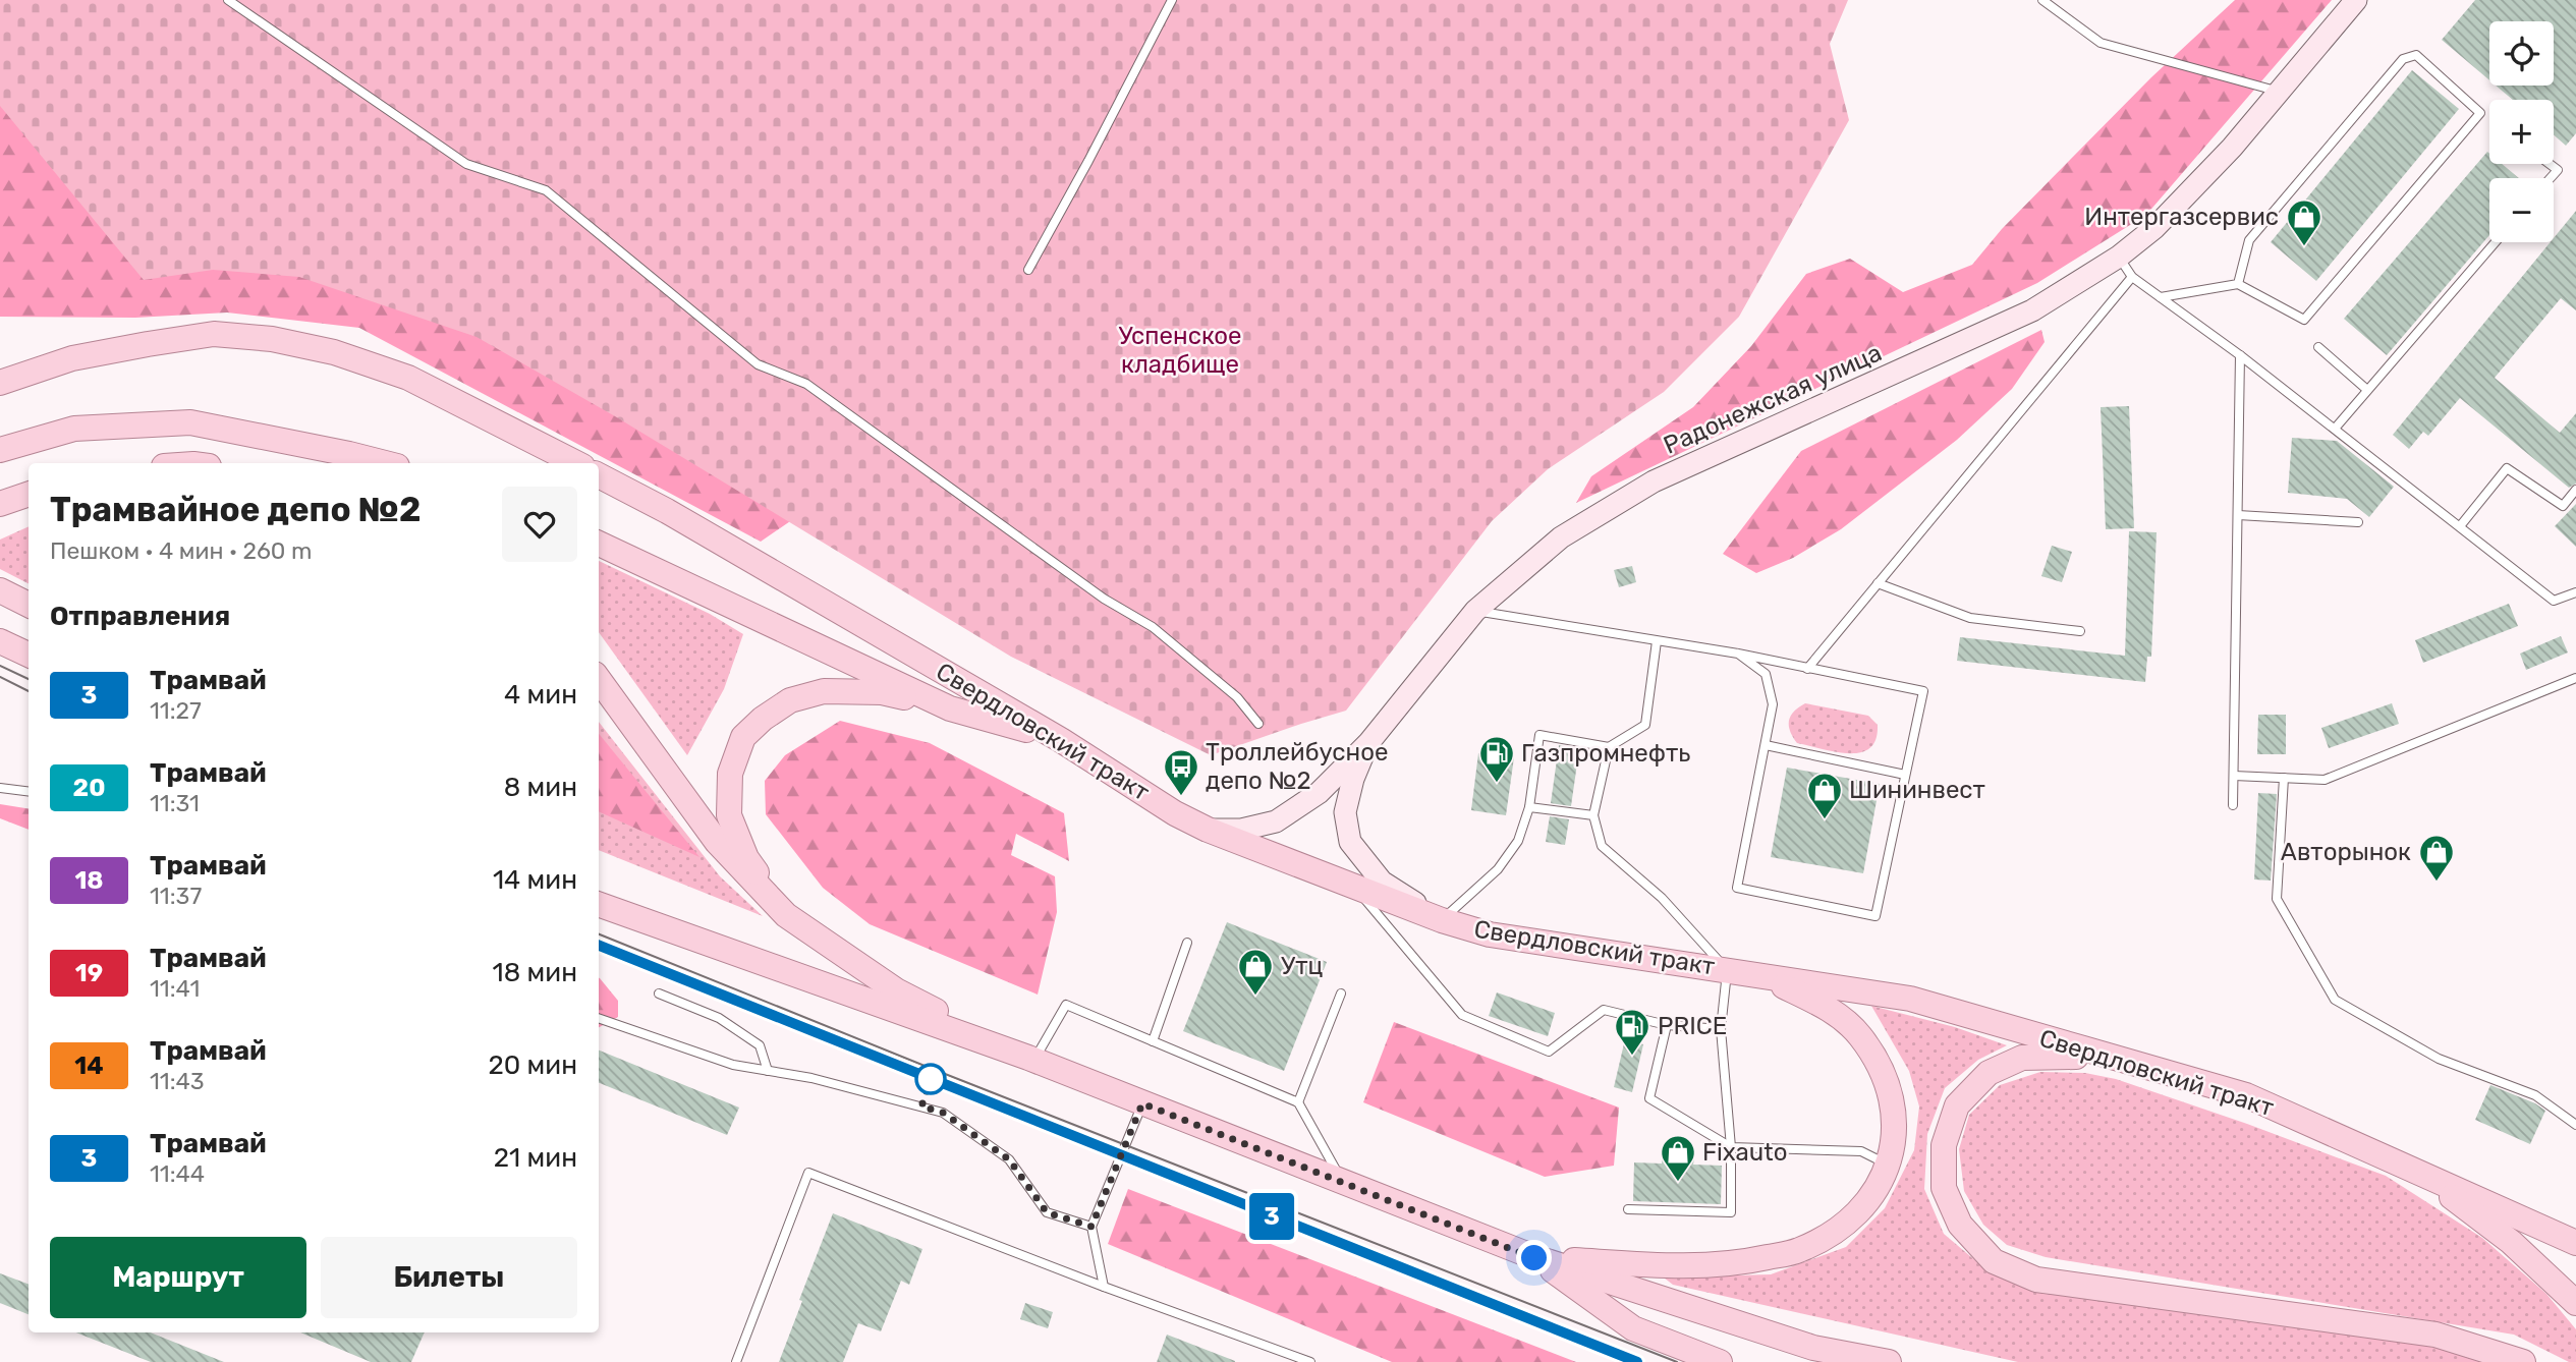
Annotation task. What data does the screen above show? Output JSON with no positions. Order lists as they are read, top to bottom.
{
  "streets": {
    "main road": ["Свердловский тракт"],
    "street": ["Радонежская улица"]
  },
  "crossings": [
    ["Радонежская улица", "Свердловский тракт"]
  ],
  "parks": ["Успенское кладбище"],
  "places": {
    "shop": [
      "Интергазсервис",
      "Шининвест",
      "Авторынок",
      "Утц",
      "Fixauto"
    ],
    "fuel station": ["Газпромнефть", "PRICE"],
    "bus stop": ["Троллейбусное депо №2"]
  },
  "lines": ["tram line 3"],
  "page": {
    "on_map": "3",
    "map_buttons": ["+", "−"],
    "heading": [
      ["Трамвайное депо №2", "Пешком · 4 мин · 260 m"],
      "Отправления"
    ],
    "list": [
      {
        "mark": "3",
        "name": "Трамвай",
        "note": "11:27",
        "value": "4 мин"
      },
      {
        "mark": "20",
        "name": "Трамвай",
        "note": "11:31",
        "value": "8 мин"
      },
      {
        "mark": "18",
        "name": "Трамвай",
        "note": "11:37",
        "value": "14 мин"
      },
      {
        "mark": "19",
        "name": "Трамвай",
        "note": "11:41",
        "value": "18 мин"
      },
      {
        "mark": "14",
        "name": "Трамвай",
        "note": "11:43",
        "value": "20 мин"
      },
      {
        "mark": "3",
        "name": "Трамвай",
        "note": "11:44",
        "value": "21 мин"
      }
    ],
    "buttons": ["Маршрут", "Билеты"]
  }
}
